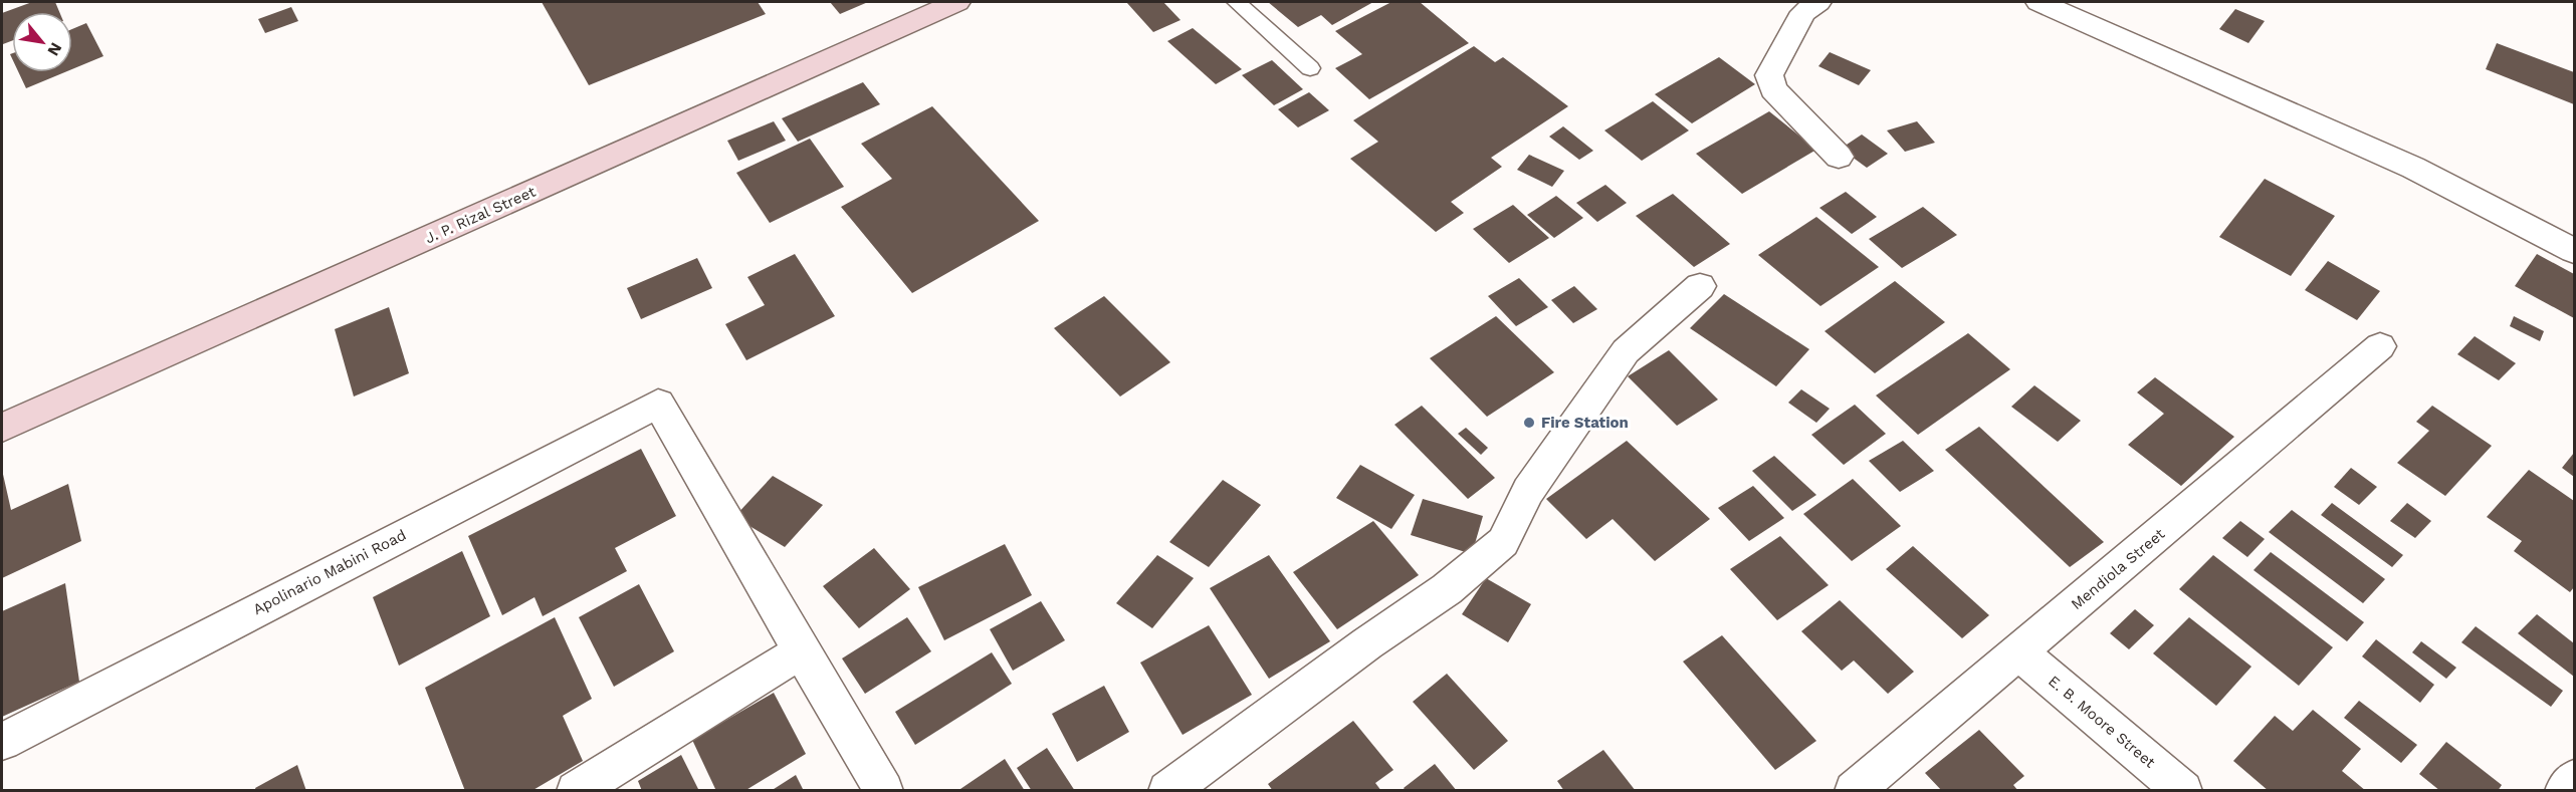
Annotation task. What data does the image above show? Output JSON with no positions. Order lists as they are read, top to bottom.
{
  "streets": {
    "street": [
      "J. P. Rizal Street",
      "Mendiola Street",
      "Apolinario Mabini Road",
      "E. B. Moore Street"
    ]
  },
  "crossings": [
    ["Mendiola Street", "E. B. Moore Street"]
  ],
  "places": ["Fire Station"],
  "north": "bottom right"
}
